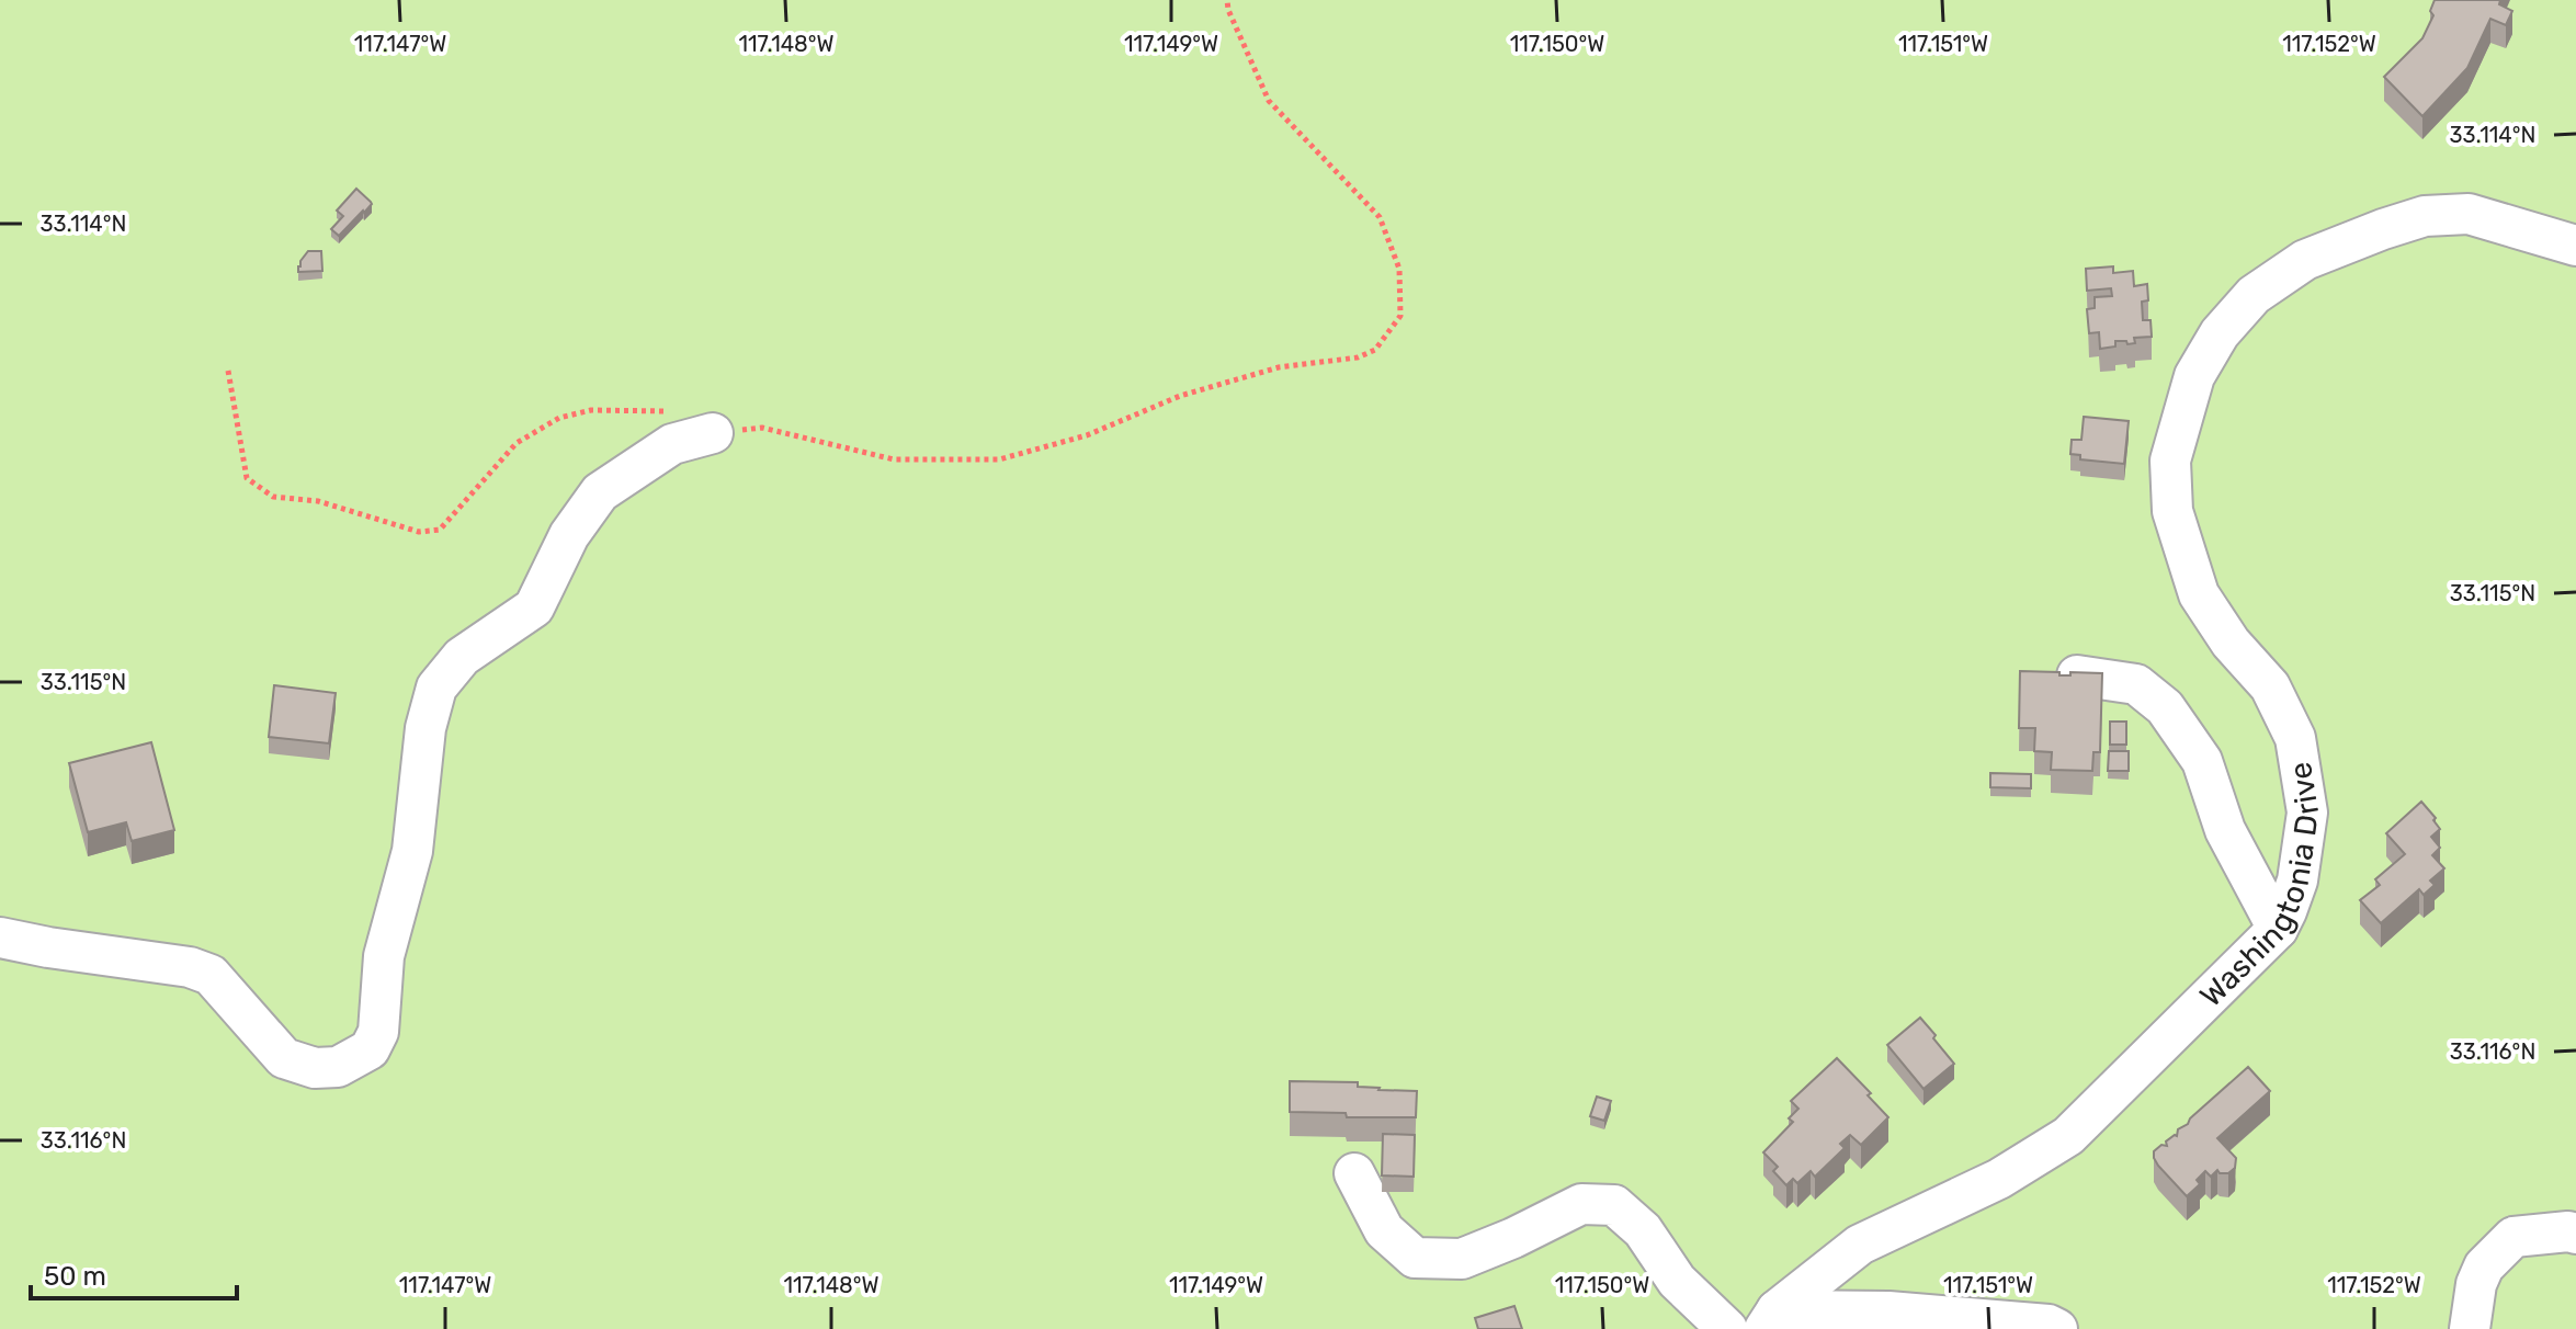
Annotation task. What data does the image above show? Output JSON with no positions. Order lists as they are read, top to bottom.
{
  "streets": {
    "street": ["Washingtonia Drive"]
  },
  "scale_bar": "50 m",
  "coordinates": [
    "117.147°W",
    "117.148°W",
    "117.149°W",
    "117.150°W",
    "117.151°W",
    "117.152°W",
    "33.114°N",
    "33.115°N",
    "33.116°N"
  ]
}
